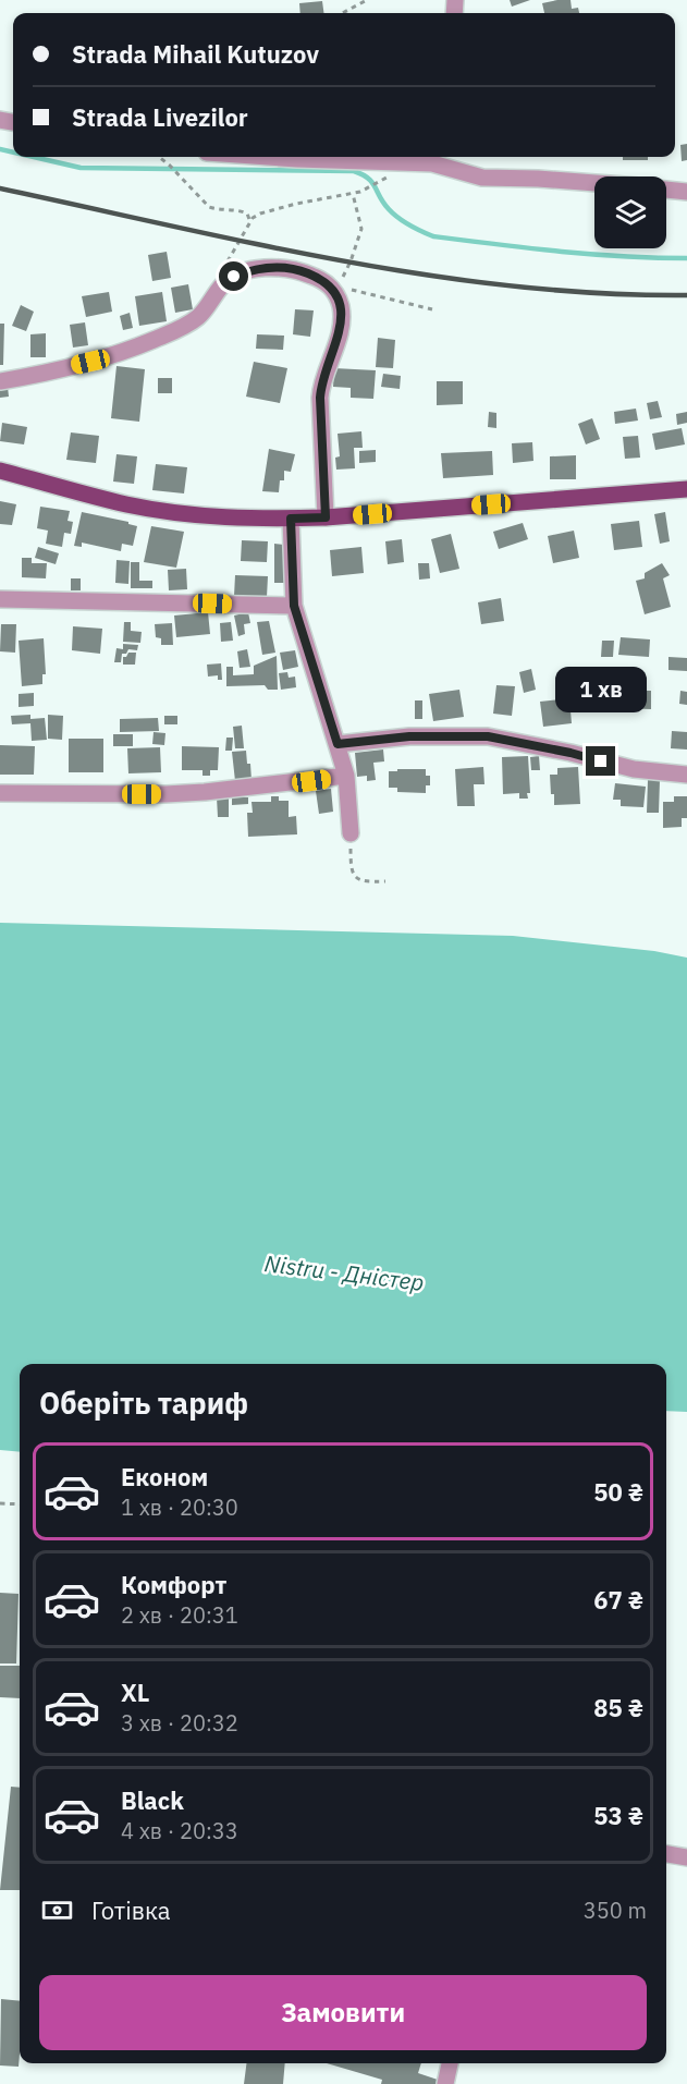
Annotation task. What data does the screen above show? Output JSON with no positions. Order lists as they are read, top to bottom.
{
  "water": ["Nistru - Дністер"],
  "page": {
    "banner": ["Strada Mihail Kutuzov", "Strada Livezilor"],
    "bubble": "1 хв",
    "heading": "Оберіть тариф",
    "list": [
      {
        "name": "Економ",
        "note": "1 хв · 20:30",
        "value": "50 ₴"
      },
      {
        "name": "Комфорт",
        "note": "2 хв · 20:31",
        "value": "67 ₴"
      },
      {
        "name": "XL",
        "note": "3 хв · 20:32",
        "value": "85 ₴"
      },
      {
        "name": "Black",
        "note": "4 хв · 20:33",
        "value": "53 ₴"
      }
    ],
    "pay": ["Готівка", "350 m"],
    "buttons": "Замовити"
  }
}
